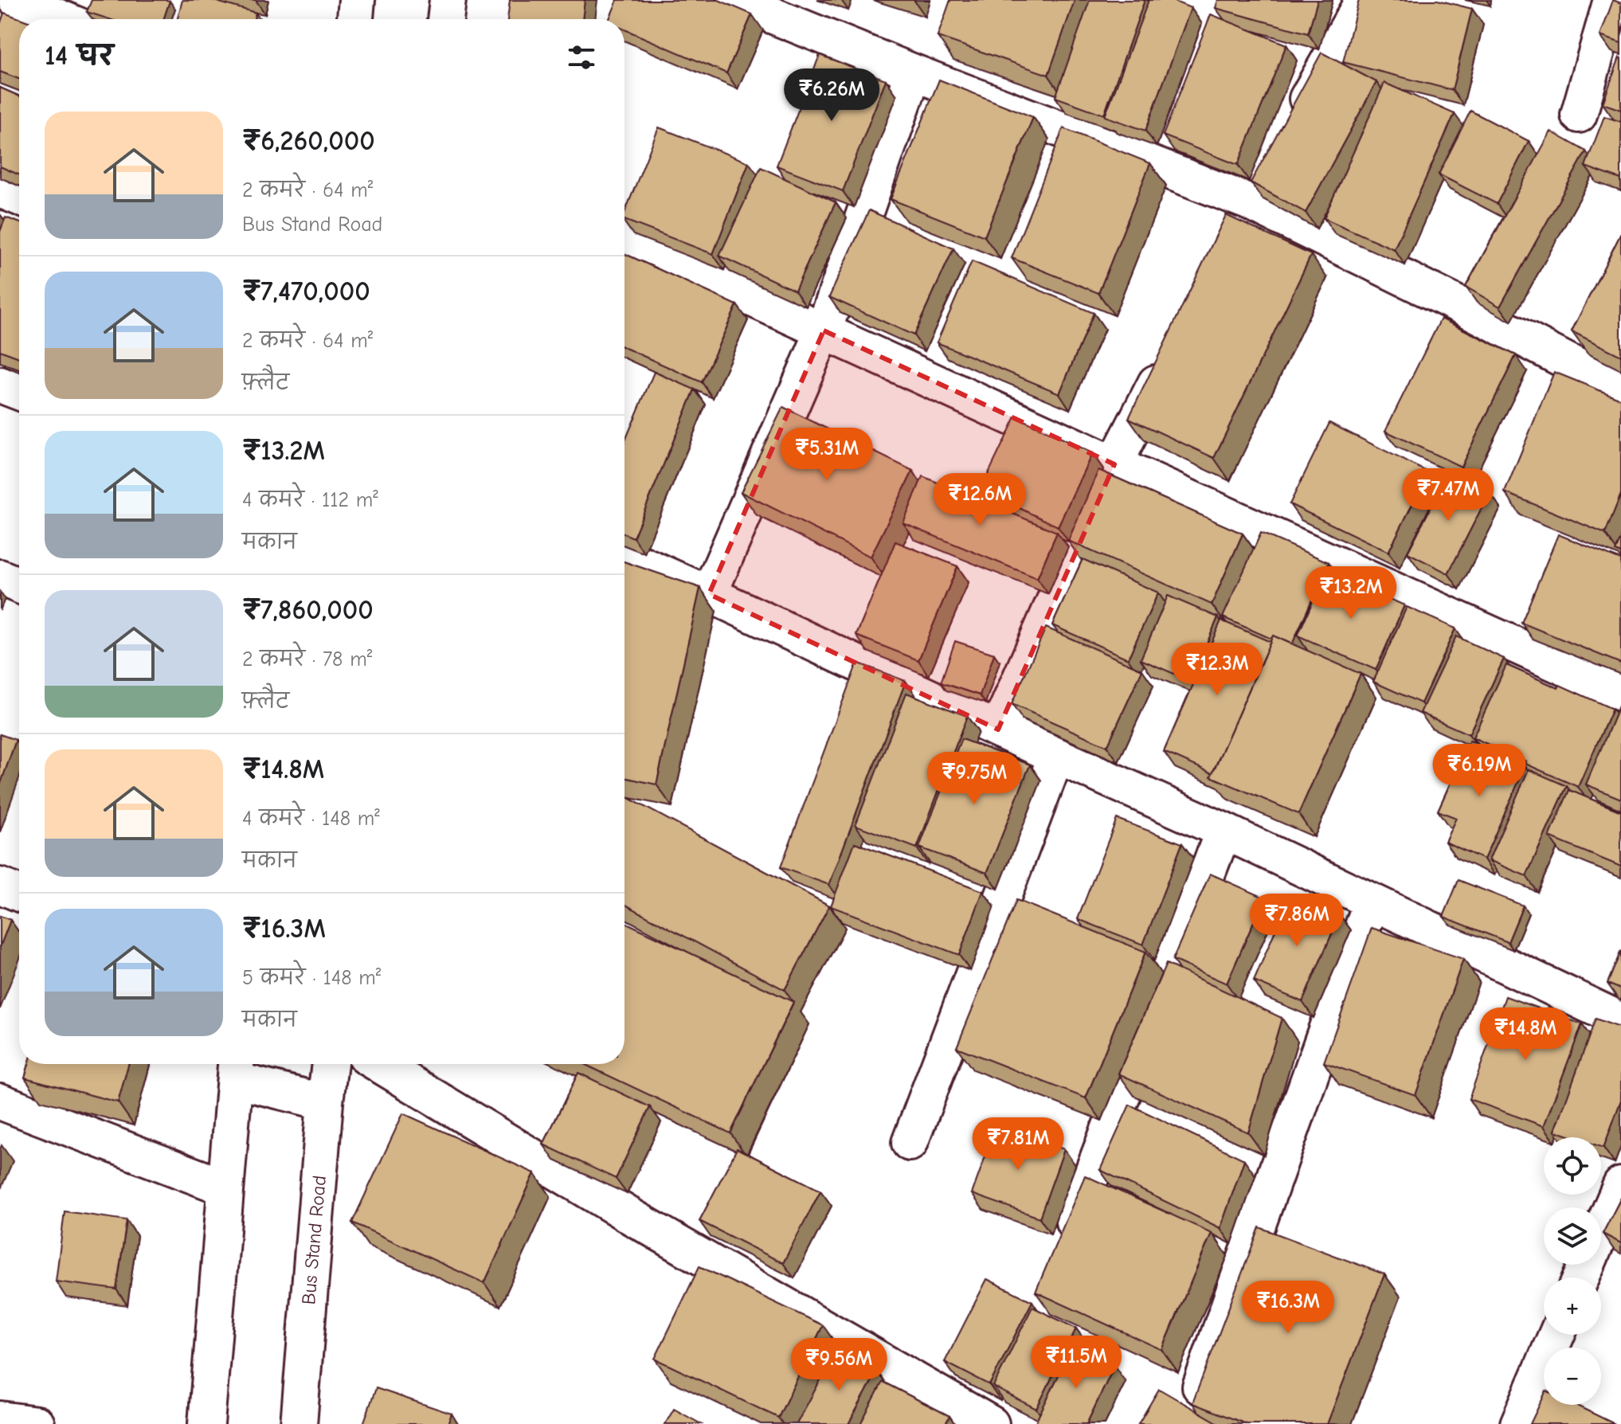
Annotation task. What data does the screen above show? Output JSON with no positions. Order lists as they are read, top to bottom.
{
  "streets": {
    "street": ["Bus Stand Road"]
  },
  "page": {
    "heading": "14 घर",
    "price": [
      "₹6.26M",
      "₹5.31M",
      "₹7.47M",
      "₹12.6M",
      "₹13.2M",
      "₹12.3M",
      "₹6.19M",
      "₹9.75M",
      "₹7.86M",
      "₹14.8M",
      "₹7.81M",
      "₹16.3M",
      "₹11.5M",
      "₹9.56M"
    ],
    "list": [
      {
        "name": "₹6,260,000",
        "note": "2 कमरे · 64 m² · Bus Stand Road"
      },
      {
        "name": "₹7,470,000",
        "note": "2 कमरे · 64 m² · फ़्लैट"
      },
      {
        "name": "₹13.2M",
        "note": "4 कमरे · 112 m² · मकान"
      },
      {
        "name": "₹7,860,000",
        "note": "2 कमरे · 78 m² · फ़्लैट"
      },
      {
        "name": "₹14.8M",
        "note": "4 कमरे · 148 m² · मकान"
      },
      {
        "name": "₹16.3M",
        "note": "5 कमरे · 148 m² · मकान"
      }
    ],
    "map_buttons": ["+", "−"]
  }
}
